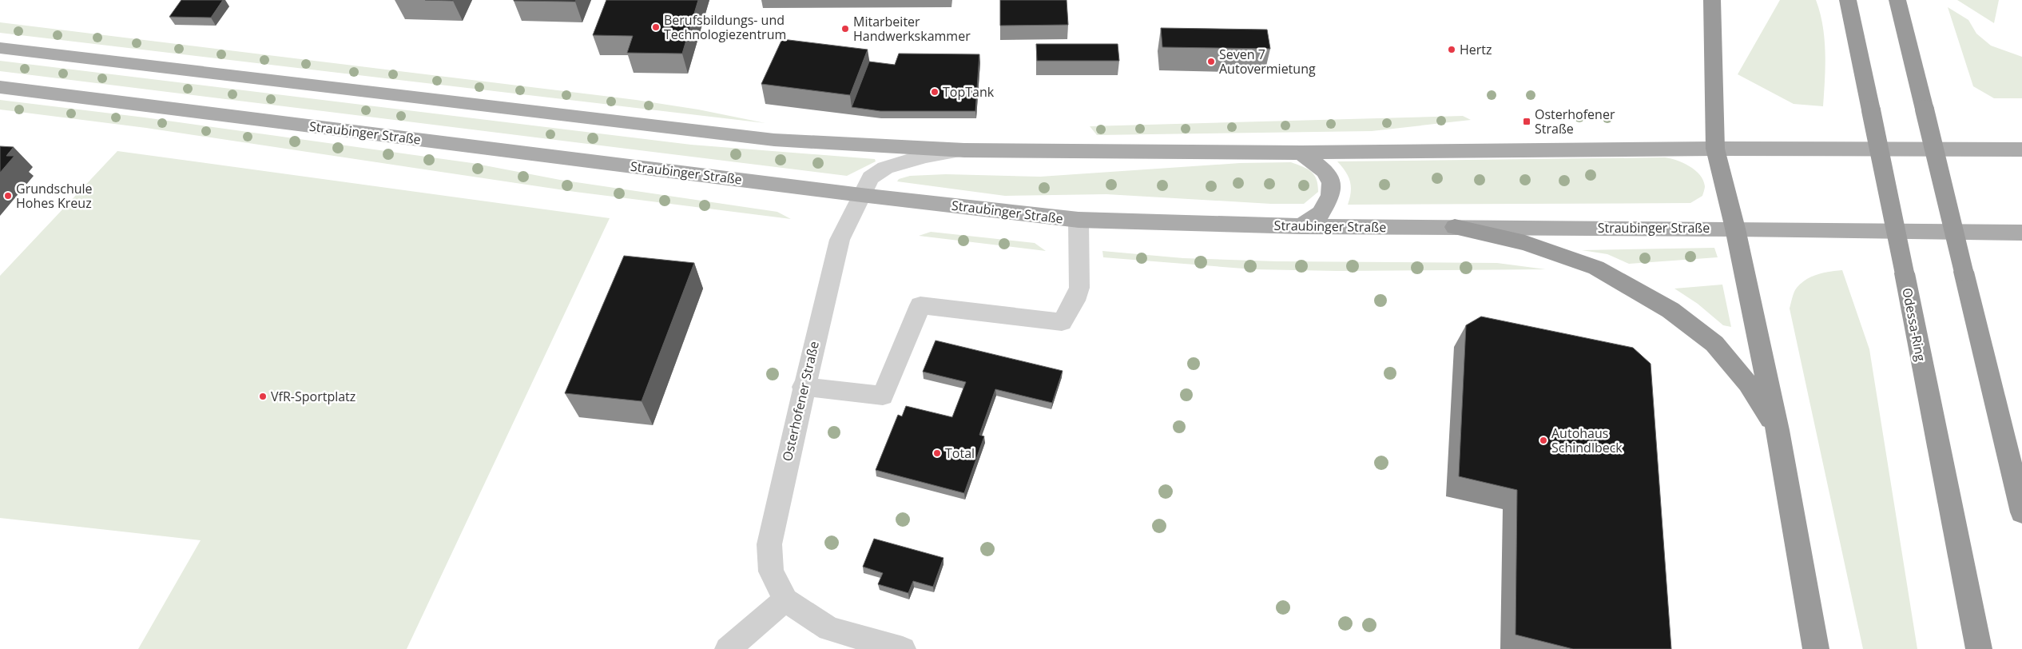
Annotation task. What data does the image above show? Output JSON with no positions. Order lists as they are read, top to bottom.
{
  "streets": {
    "highway": ["Odessa-Ring"],
    "main road": ["Straubinger Straße"],
    "street": ["Osterhofener Straße"]
  },
  "crossings": [
    ["Straubinger Straße", "Osterhofener Straße"]
  ],
  "places": {
    "other": [
      "Berufsbildungs- und Technologiezentrum",
      "Mitarbeiter Handwerkskammer",
      "Hertz",
      "Seven 7 Autovermietung",
      "TopTank",
      "Grundschule Hohes Kreuz",
      "VfR-Sportplatz",
      "Autohaus Schindlbeck",
      "Total"
    ],
    "transit": ["Osterhofener Straße"]
  }
}
